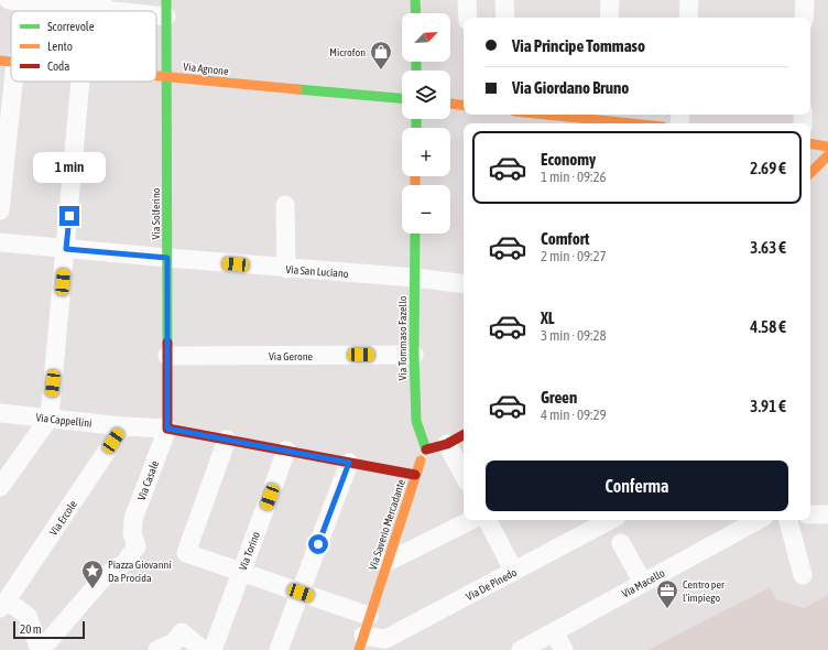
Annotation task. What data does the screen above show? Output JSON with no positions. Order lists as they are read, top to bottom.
{
  "streets": {
    "street": [
      "Via Agnone",
      "Via Solferino",
      "Via San Luciano",
      "Via Tommaso Fazello",
      "Via Gerone",
      "Via Cappellini",
      "Via Casale",
      "Via Ercole",
      "Via Saverio Mercadante",
      "Via Torino",
      "Via Macello",
      "Via De Pinedo"
    ]
  },
  "crossings": [
    ["Via Agnone", "Via Solferino"],
    ["Via Solferino", "Via San Luciano"],
    ["Via Solferino", "Via Gerone"],
    ["Via Solferino", "Via Cappellini"],
    ["Via Solferino", "Via Casale"],
    ["Via San Luciano", "Via Tommaso Fazello"],
    ["Via Tommaso Fazello", "Via Gerone"],
    ["Via Tommaso Fazello", "Via Saverio Mercadante"],
    ["Via Cappellini", "Via Casale"],
    ["Via Cappellini", "Via Ercole"],
    ["Via Cappellini", "Via Saverio Mercadante"],
    ["Via Cappellini", "Via Torino"],
    ["Via Saverio Mercadante", "Via De Pinedo"]
  ],
  "places": {
    "shop": ["Microfon"],
    "place": ["Piazza Giovanni Da Procida"],
    "office": ["Centro per l'impiego"]
  },
  "legend": ["Scorrevole", "Lento", "Coda"],
  "scale_bar": "20 m",
  "north": "top right",
  "page": {
    "map_buttons": ["+", "−"],
    "banner": ["Via Principe Tommaso", "Via Giordano Bruno"],
    "list": [
      {
        "name": "Economy",
        "note": "1 min · 09:26",
        "value": "2.69 €"
      },
      {
        "name": "Comfort",
        "note": "2 min · 09:27",
        "value": "3.63 €"
      },
      {
        "name": "XL",
        "note": "3 min · 09:28",
        "value": "4.58 €"
      },
      {
        "name": "Green",
        "note": "4 min · 09:29",
        "value": "3.91 €"
      }
    ],
    "bubble": "1 min",
    "buttons": "Conferma",
    "scale": "20 m"
  }
}
